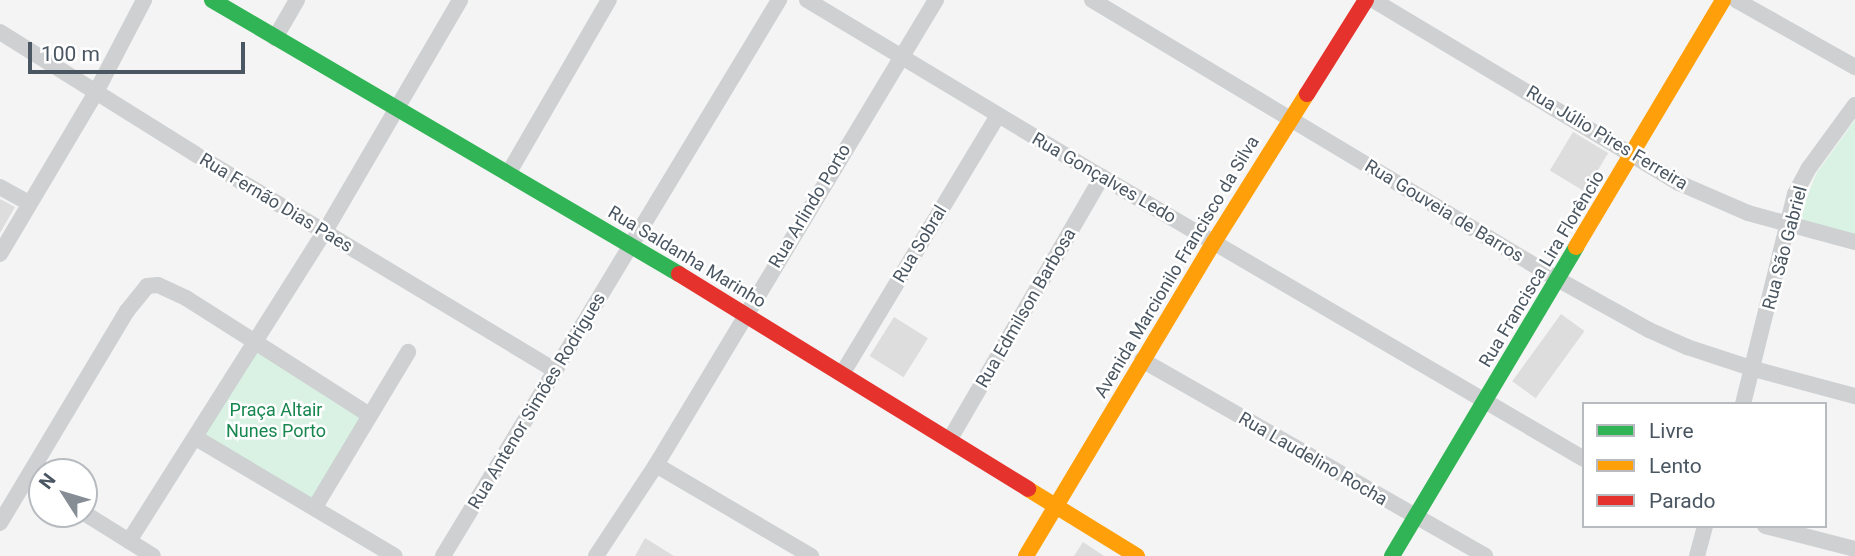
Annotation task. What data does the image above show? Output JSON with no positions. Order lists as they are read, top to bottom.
{
  "streets": {
    "street": [
      "Rua Júlio Pires Ferreira",
      "Rua Gonçalves Ledo",
      "Rua Fernão Dias Paes",
      "Rua Arlindo Porto",
      "Rua Gouveia de Barros",
      "Rua Sobral",
      "Rua São Gabriel",
      "Rua Saldanha Marinho",
      "Avenida Marcionilo Francisco da Silva",
      "Rua Francisca Lira Florêncio",
      "Rua Edmilson Barbosa",
      "Rua Antenor Simões Rodrigues",
      "Rua Laudelino Rocha"
    ]
  },
  "crossings": [
    ["Rua Júlio Pires Ferreira", "Rua São Gabriel"],
    ["Rua Júlio Pires Ferreira", "Rua Francisca Lira Florêncio"],
    ["Rua Gonçalves Ledo", "Rua Arlindo Porto"],
    ["Rua Gonçalves Ledo", "Rua Sobral"],
    ["Rua Gonçalves Ledo", "Avenida Marcionilo Francisco da Silva"],
    ["Rua Gonçalves Ledo", "Rua Francisca Lira Florêncio"],
    ["Rua Gonçalves Ledo", "Rua Edmilson Barbosa"],
    ["Rua Fernão Dias Paes", "Rua Antenor Simões Rodrigues"],
    ["Rua Arlindo Porto", "Rua Saldanha Marinho"],
    ["Rua Gouveia de Barros", "Rua São Gabriel"],
    ["Rua Gouveia de Barros", "Avenida Marcionilo Francisco da Silva"],
    ["Rua Gouveia de Barros", "Rua Francisca Lira Florêncio"],
    ["Rua Sobral", "Rua Saldanha Marinho"],
    ["Rua Saldanha Marinho", "Avenida Marcionilo Francisco da Silva"],
    ["Rua Saldanha Marinho", "Rua Edmilson Barbosa"],
    ["Rua Saldanha Marinho", "Rua Antenor Simões Rodrigues"],
    ["Avenida Marcionilo Francisco da Silva", "Rua Laudelino Rocha"],
    ["Rua Francisca Lira Florêncio", "Rua Laudelino Rocha"]
  ],
  "parks": ["Praça Altair Nunes Porto"],
  "legend": ["Livre", "Lento", "Parado"],
  "scale_bar": "100 m",
  "north": "top left"
}
